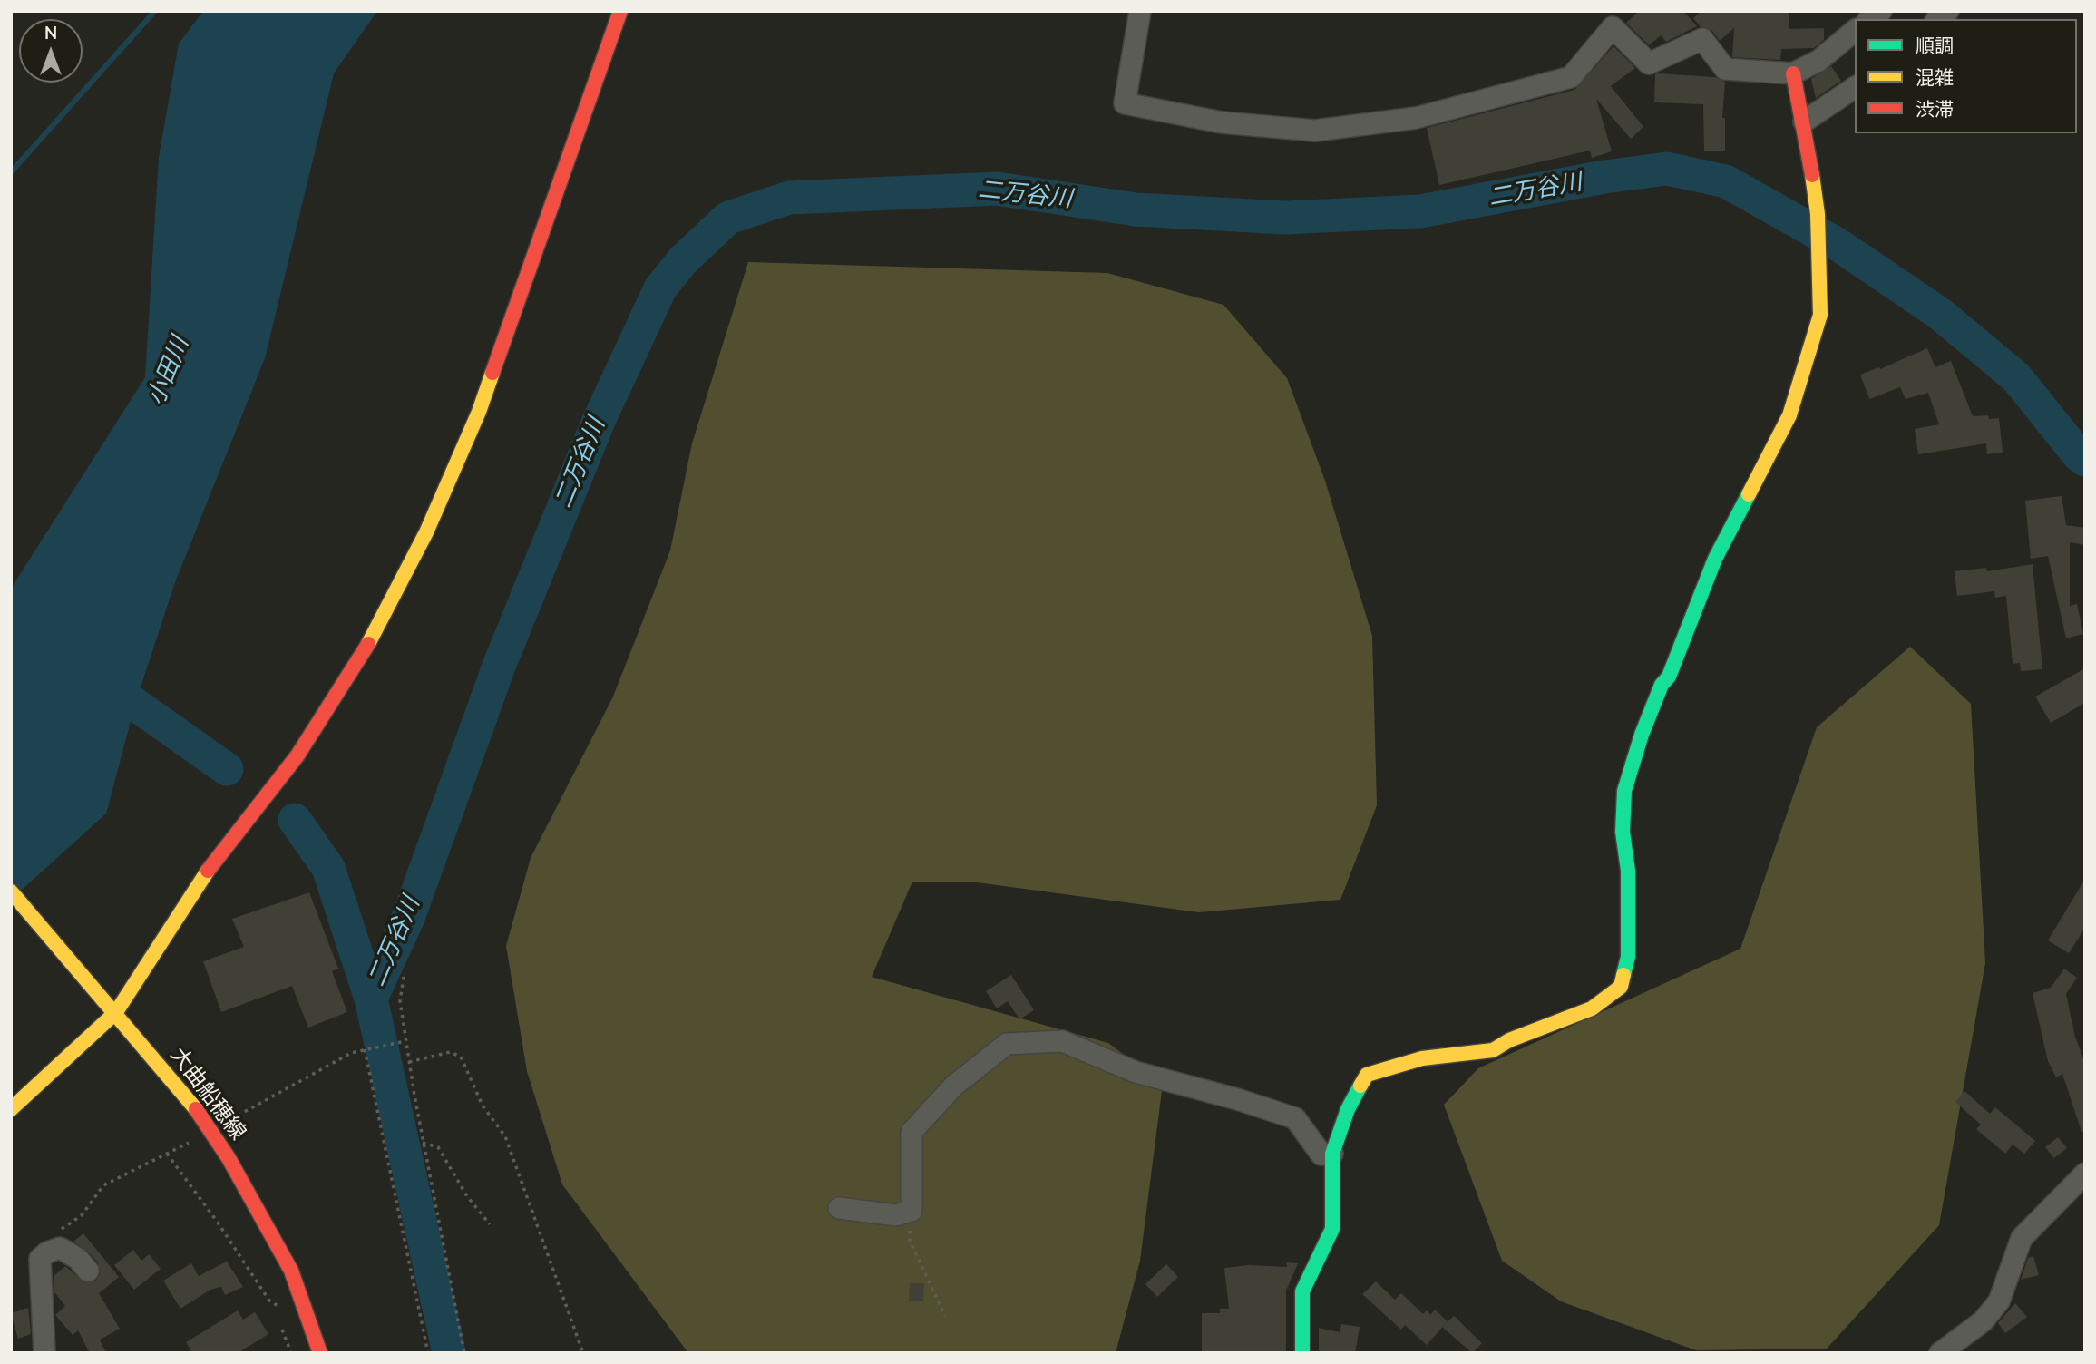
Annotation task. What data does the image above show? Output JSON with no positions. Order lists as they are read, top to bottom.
{
  "streets": {
    "street": ["大曲船穂線"]
  },
  "water": ["二万谷川", "小田川"],
  "legend": ["順調", "混雑", "渋滞"],
  "north": "top"
}
